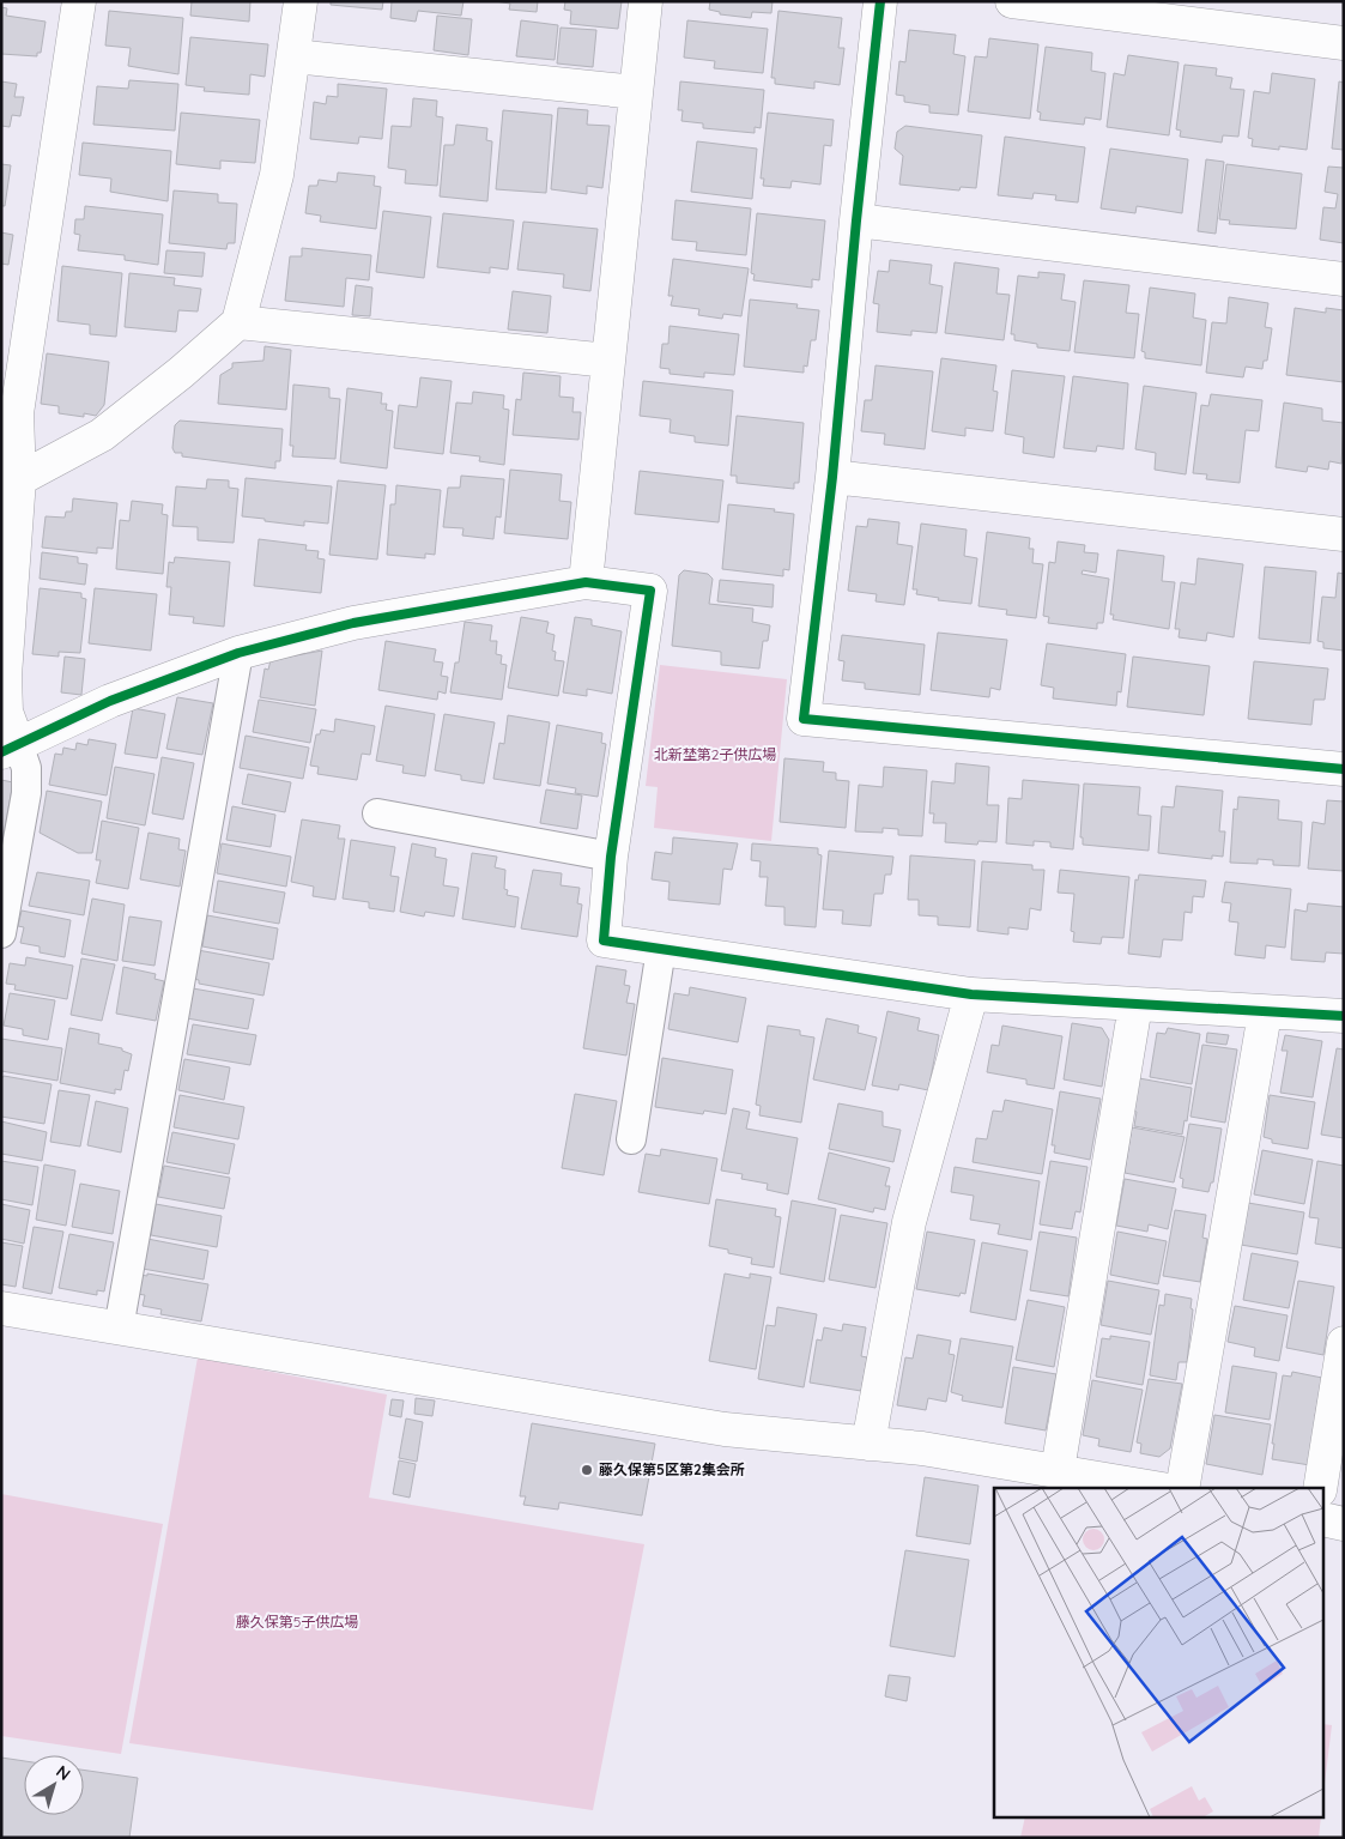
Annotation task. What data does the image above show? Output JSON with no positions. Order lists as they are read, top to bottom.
{
  "parks": ["北新埜第2子供広場", "藤久保第5子供広場"],
  "places": ["藤久保第5区第2集会所"],
  "north": "top right"
}
